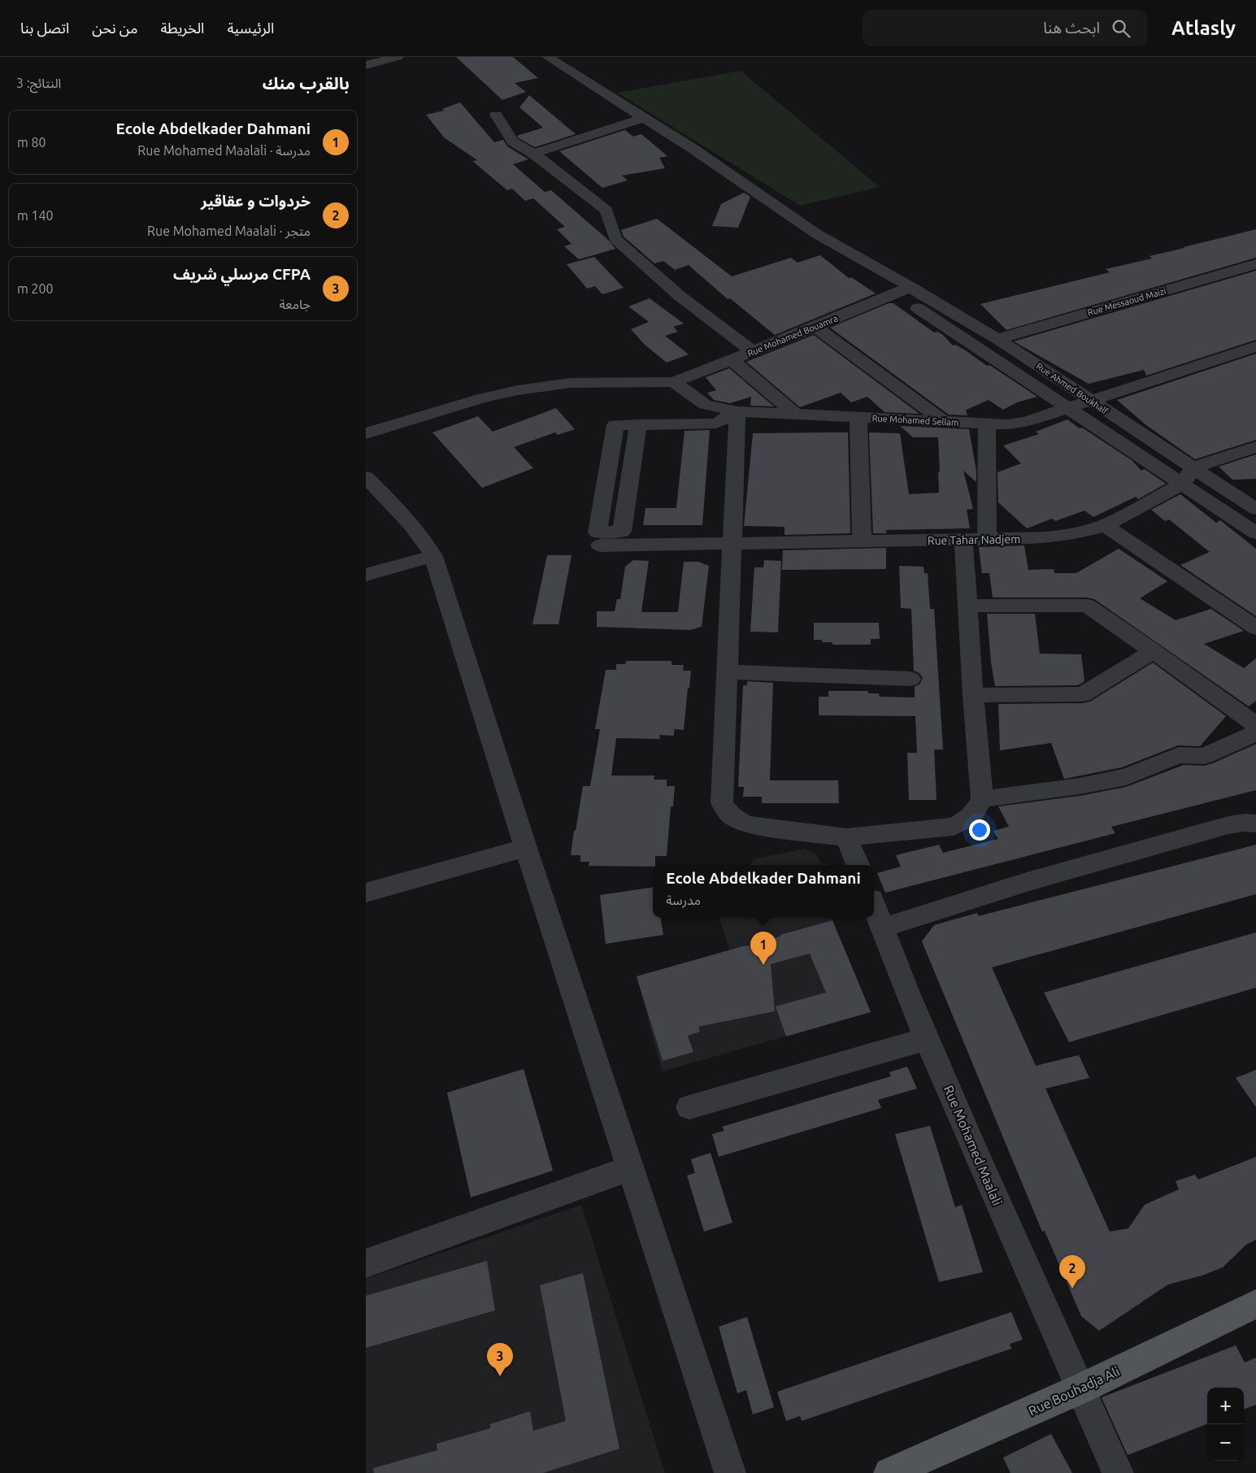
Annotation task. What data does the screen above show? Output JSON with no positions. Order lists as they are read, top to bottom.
{
  "streets": {
    "main road": ["Rue Bouhadja Ali"],
    "street": [
      "Rue Messaoud Maizi",
      "Rue Mohamed Bouamra",
      "Rue Ahmed Boukhalf",
      "Rue Mohamed Sellam",
      "Rue Tahar Nadjem",
      "Rue Mohamed Maalali"
    ]
  },
  "crossings": [
    ["Rue Messaoud Maizi", "Rue Ahmed Boukhalf"],
    ["Rue Mohamed Bouamra", "Rue Ahmed Boukhalf"],
    ["Rue Mohamed Bouamra", "Rue Mohamed Sellam"],
    ["Rue Ahmed Boukhalf", "Rue Mohamed Sellam"],
    ["Rue Ahmed Boukhalf", "Rue Tahar Nadjem"],
    ["Rue Mohamed Maalali", "Rue Bouhadja Ali"]
  ],
  "page": {
    "header": "Atlasly",
    "search": "ابحث هنا",
    "nav": [
      "الرئيسية",
      "الخريطة",
      "من نحن",
      "اتصل بنا"
    ],
    "heading": ["بالقرب منك", "النتائج: 3"],
    "list": [
      {
        "mark": "1",
        "name": "Ecole Abdelkader Dahmani",
        "note": "مدرسة · Rue Mohamed Maalali",
        "value": "80 m"
      },
      {
        "mark": "2",
        "name": "خردوات و عقاقير",
        "note": "متجر · Rue Mohamed Maalali",
        "value": "140 m"
      },
      {
        "mark": "3",
        "name": "CFPA مرسلي شريف",
        "note": "جامعة",
        "value": "200 m"
      }
    ],
    "popup": ["Ecole Abdelkader Dahmani", "مدرسة"],
    "pins": ["1", "2", "3"],
    "map_buttons": ["+", "−"]
  }
}
